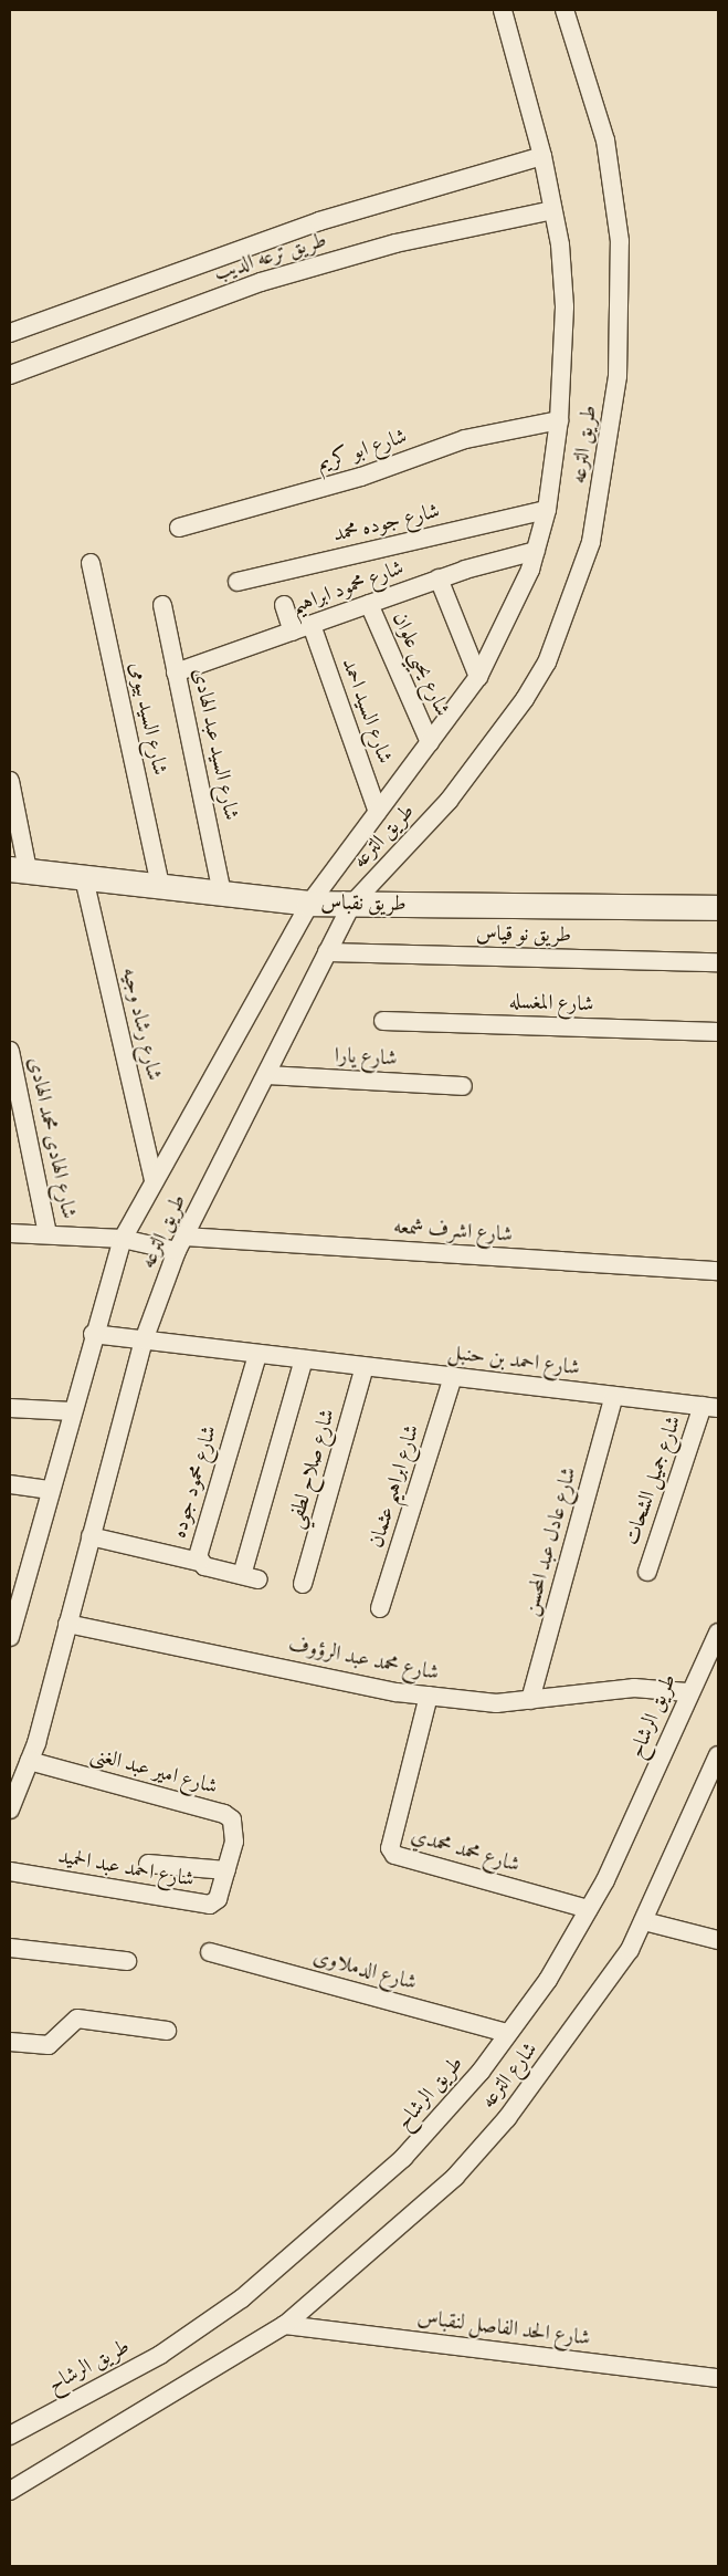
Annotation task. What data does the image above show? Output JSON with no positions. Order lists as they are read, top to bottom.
{
  "streets": {
    "street": [
      "طريق ترعه الديب",
      "طريق الترعه",
      "شارع ابو كريم",
      "شارع جوده محمد",
      "شارع محمود ابراهيم",
      "شارع يحيي علوان",
      "شارع السيد احمد",
      "شارع السيد بيومى",
      "شارع السيد عبد الهادى",
      "طريق نقباس",
      "طريق نو قياس",
      "شارع المغسله",
      "شارع رشاد وجيه",
      "شارع يارا",
      "شارع الهادى محمد الهادى",
      "شارع اشرف شمعه",
      "شارع احمد بن حنبل",
      "شارع صلاح لطفي",
      "شارع جميل الشحات",
      "شارع محمود جوده",
      "شارع ابراهيم عثمان",
      "شارع عادل عبد المحسن",
      "شارع محمد عبد الرؤوف",
      "طريق الرشاح",
      "شارع امير عبد الغنى",
      "شارع محمد محمدي",
      "شارع احمد عبد الحميد",
      "شارع الدملاوى",
      "شارع الترعه",
      "شارع الحد الفاصل لنقباس"
    ]
  },
  "crossings": [
    ["طريق ترعه الديب", "طريق الترعه"],
    ["طريق الترعه", "شارع ابو كريم"],
    ["طريق الترعه", "شارع جوده محمد"],
    ["طريق الترعه", "شارع محمود ابراهيم"],
    ["طريق الترعه", "شارع يحيي علوان"],
    ["طريق الترعه", "شارع السيد احمد"],
    ["طريق الترعه", "طريق نقباس"],
    ["طريق الترعه", "طريق نو قياس"],
    ["طريق الترعه", "شارع رشاد وجيه"],
    ["طريق الترعه", "شارع يارا"],
    ["طريق الترعه", "شارع اشرف شمعه"],
    ["طريق الترعه", "شارع احمد بن حنبل"],
    ["طريق الترعه", "شارع محمد عبد الرؤوف"],
    ["طريق الترعه", "شارع امير عبد الغنى"],
    ["شارع محمود ابراهيم", "شارع يحيي علوان"],
    ["شارع محمود ابراهيم", "شارع السيد احمد"],
    ["شارع محمود ابراهيم", "شارع السيد عبد الهادى"],
    ["شارع السيد بيومى", "طريق نقباس"],
    ["شارع السيد عبد الهادى", "طريق نقباس"],
    ["طريق نقباس", "شارع رشاد وجيه"],
    ["شارع الهادى محمد الهادى", "شارع اشرف شمعه"],
    ["شارع احمد بن حنبل", "شارع صلاح لطفي"],
    ["شارع احمد بن حنبل", "شارع جميل الشحات"],
    ["شارع احمد بن حنبل", "شارع محمود جوده"],
    ["شارع احمد بن حنبل", "شارع ابراهيم عثمان"],
    ["شارع احمد بن حنبل", "شارع عادل عبد المحسن"],
    ["شارع عادل عبد المحسن", "شارع محمد عبد الرؤوف"],
    ["شارع محمد عبد الرؤوف", "طريق الرشاح"],
    ["شارع محمد عبد الرؤوف", "شارع محمد محمدي"],
    ["طريق الرشاح", "شارع محمد محمدي"],
    ["طريق الرشاح", "شارع الدملاوى"],
    ["شارع امير عبد الغنى", "شارع احمد عبد الحميد"],
    ["شارع الترعه", "شارع الحد الفاصل لنقباس"]
  ]
}
